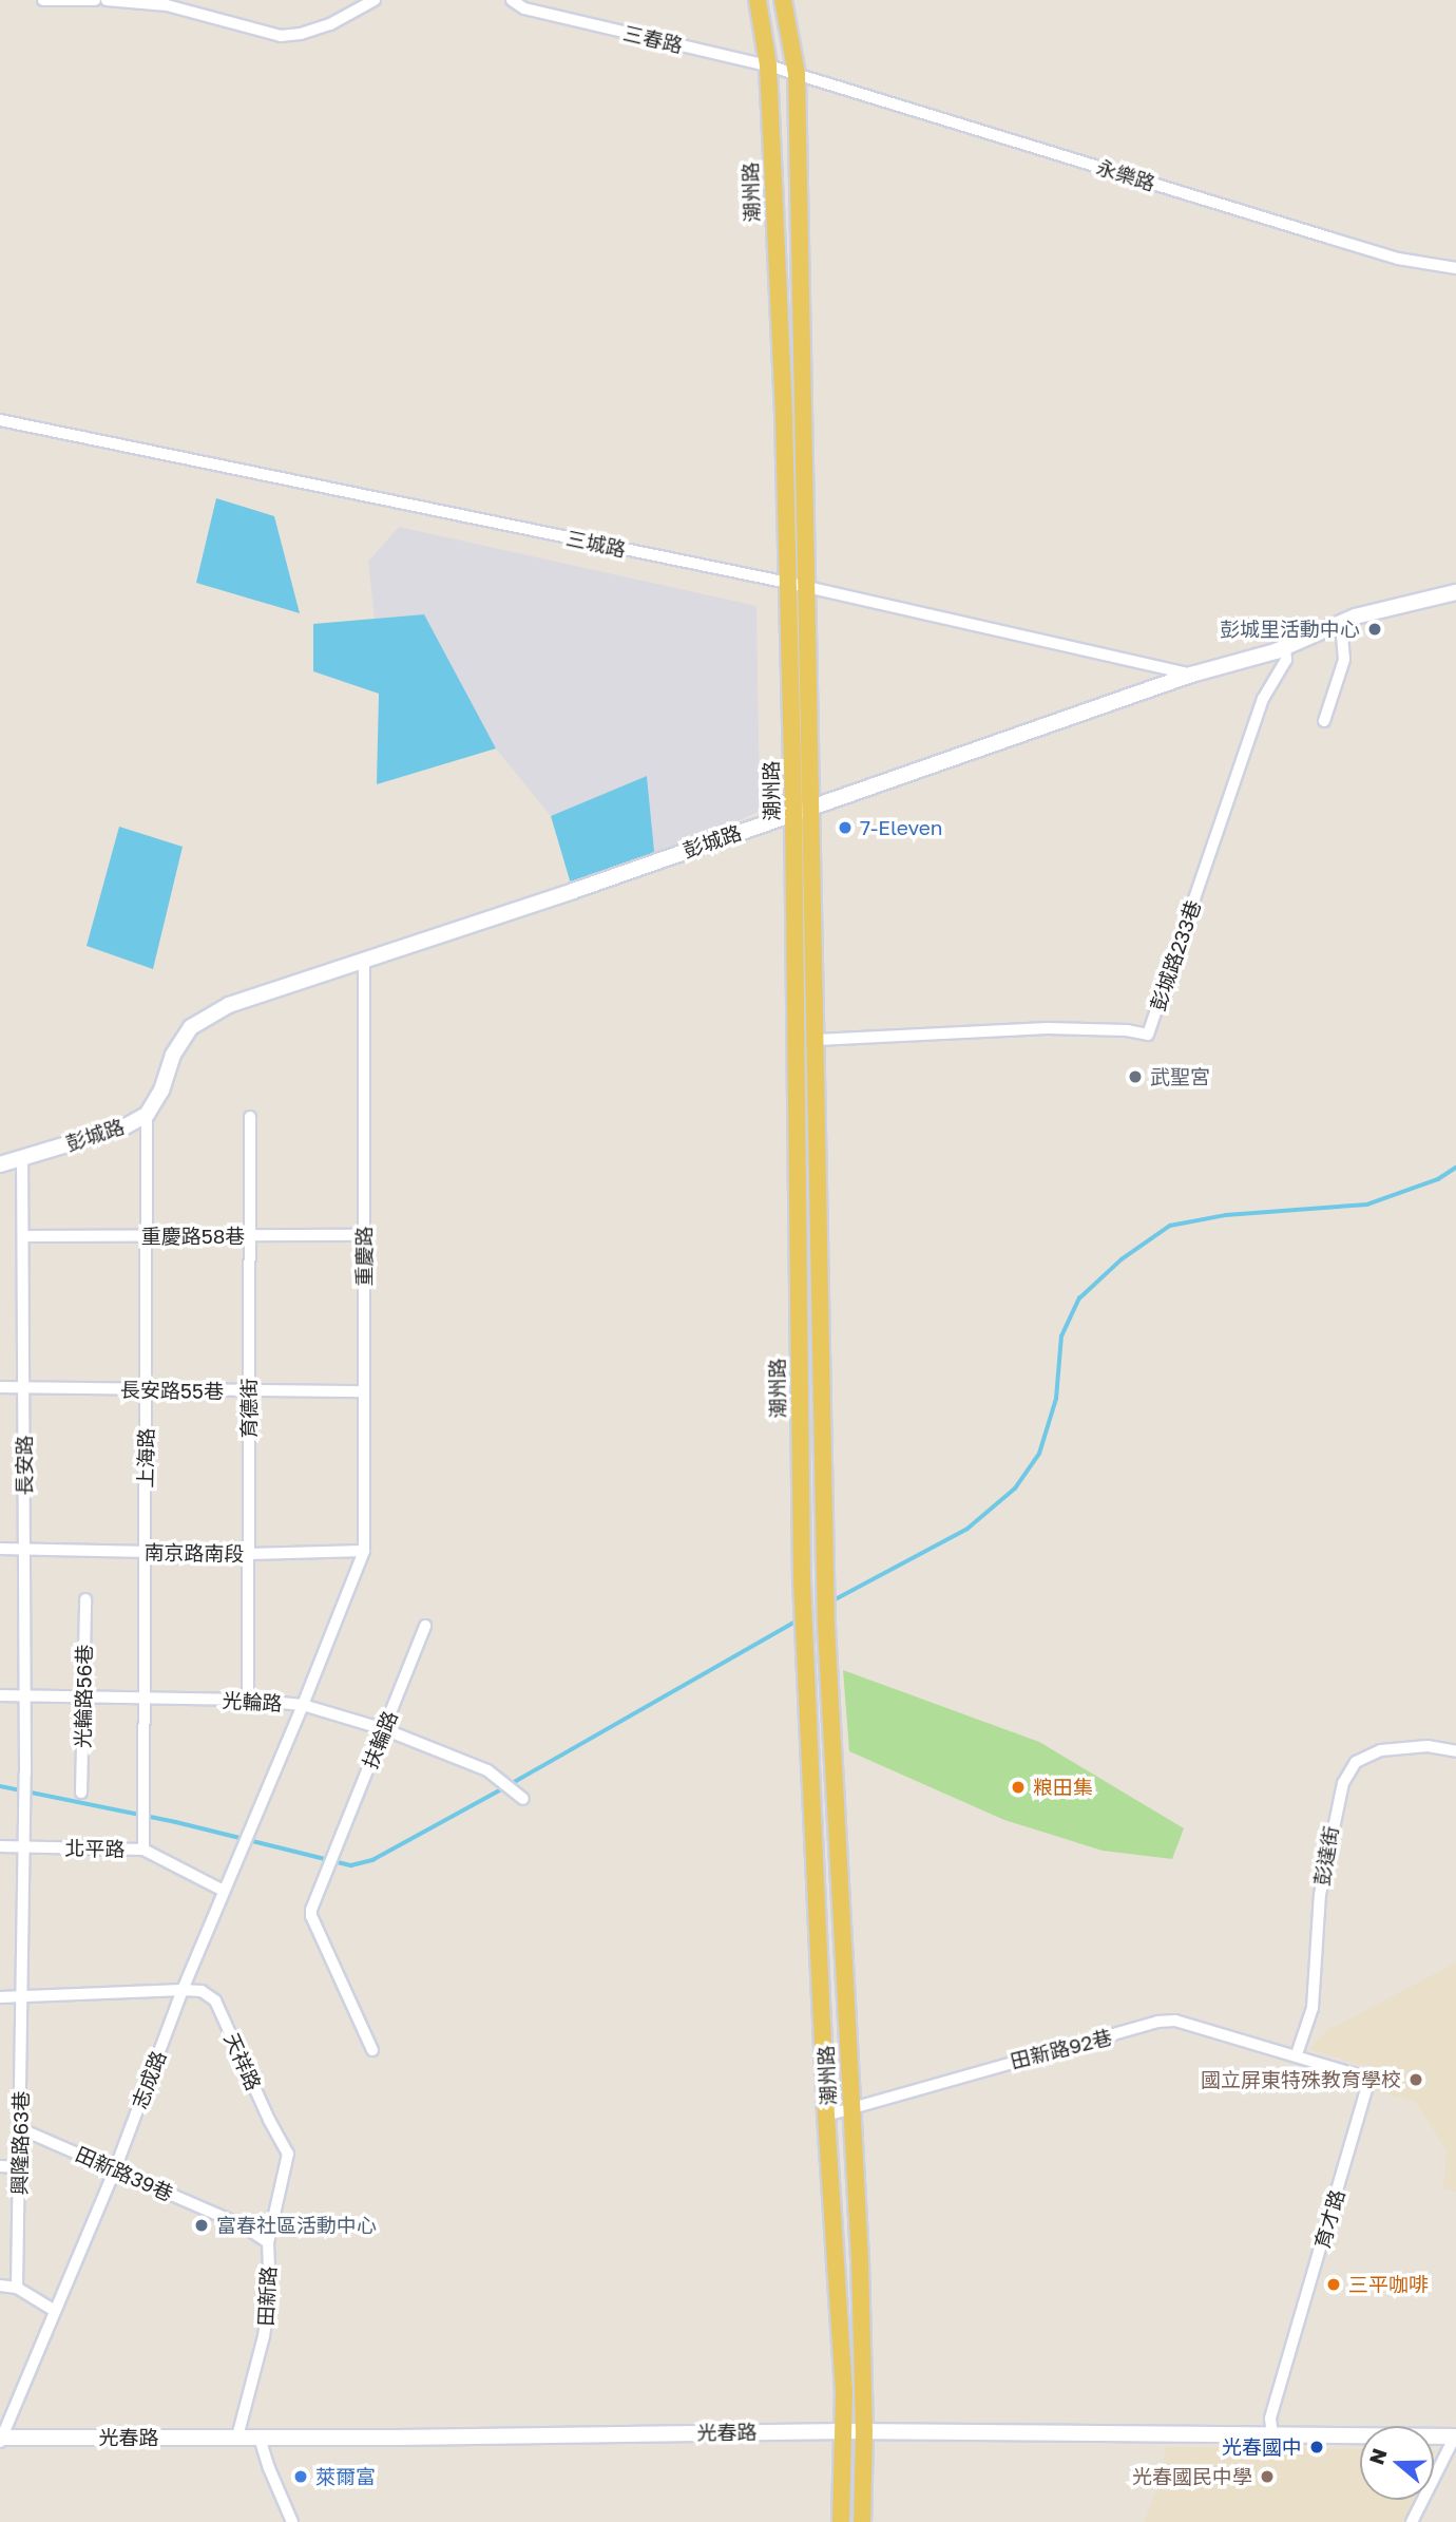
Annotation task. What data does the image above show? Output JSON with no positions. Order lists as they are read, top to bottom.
{
  "streets": {
    "main road": ["潮州路"],
    "street": [
      "三春路",
      "永樂路",
      "三城路",
      "彭城路",
      "彭城路233巷",
      "重慶路58巷",
      "重慶路",
      "長安路55巷",
      "育德街",
      "上海路",
      "長安路",
      "南京路南段",
      "光輪路56巷",
      "光輪路",
      "扶輪路",
      "北平路",
      "彭達街",
      "田新路92巷",
      "天祥路",
      "志成路",
      "興隆路63巷",
      "田新路39巷",
      "育才路",
      "田新路",
      "光春路"
    ]
  },
  "crossings": [
    ["三春路", "永樂路"],
    ["三春路", "潮州路"],
    ["永樂路", "潮州路"],
    ["潮州路", "三城路"],
    ["潮州路", "彭城路"],
    ["潮州路", "彭城路233巷"],
    ["潮州路", "田新路92巷"],
    ["潮州路", "光春路"],
    ["三城路", "彭城路"],
    ["彭城路", "彭城路233巷"],
    ["彭城路", "重慶路"],
    ["彭城路", "上海路"],
    ["彭城路", "長安路"],
    ["重慶路58巷", "重慶路"],
    ["重慶路58巷", "育德街"],
    ["重慶路58巷", "上海路"],
    ["重慶路58巷", "長安路"],
    ["重慶路", "長安路55巷"],
    ["重慶路", "南京路南段"],
    ["長安路55巷", "育德街"],
    ["長安路55巷", "上海路"],
    ["長安路55巷", "長安路"],
    ["育德街", "南京路南段"],
    ["育德街", "光輪路"],
    ["上海路", "南京路南段"],
    ["上海路", "光輪路"],
    ["上海路", "北平路"],
    ["長安路", "南京路南段"],
    ["長安路", "光輪路"],
    ["長安路", "北平路"],
    ["光輪路56巷", "光輪路"],
    ["光輪路", "扶輪路"],
    ["光輪路", "志成路"],
    ["北平路", "志成路"],
    ["彭達街", "田新路92巷"],
    ["彭達街", "育才路"],
    ["田新路92巷", "育才路"],
    ["天祥路", "志成路"],
    ["天祥路", "田新路"],
    ["志成路", "田新路39巷"],
    ["志成路", "光春路"],
    ["興隆路63巷", "田新路39巷"],
    ["田新路39巷", "田新路"],
    ["育才路", "光春路"],
    ["田新路", "光春路"]
  ],
  "places": [
    "彭城里活動中心",
    "7-Eleven",
    "武聖宮",
    "粮田集",
    "國立屏東特殊教育學校",
    "富春社區活動中心",
    "三平咖啡",
    "光春國中",
    "萊爾富",
    "光春國民中學"
  ],
  "north": "left"
}
